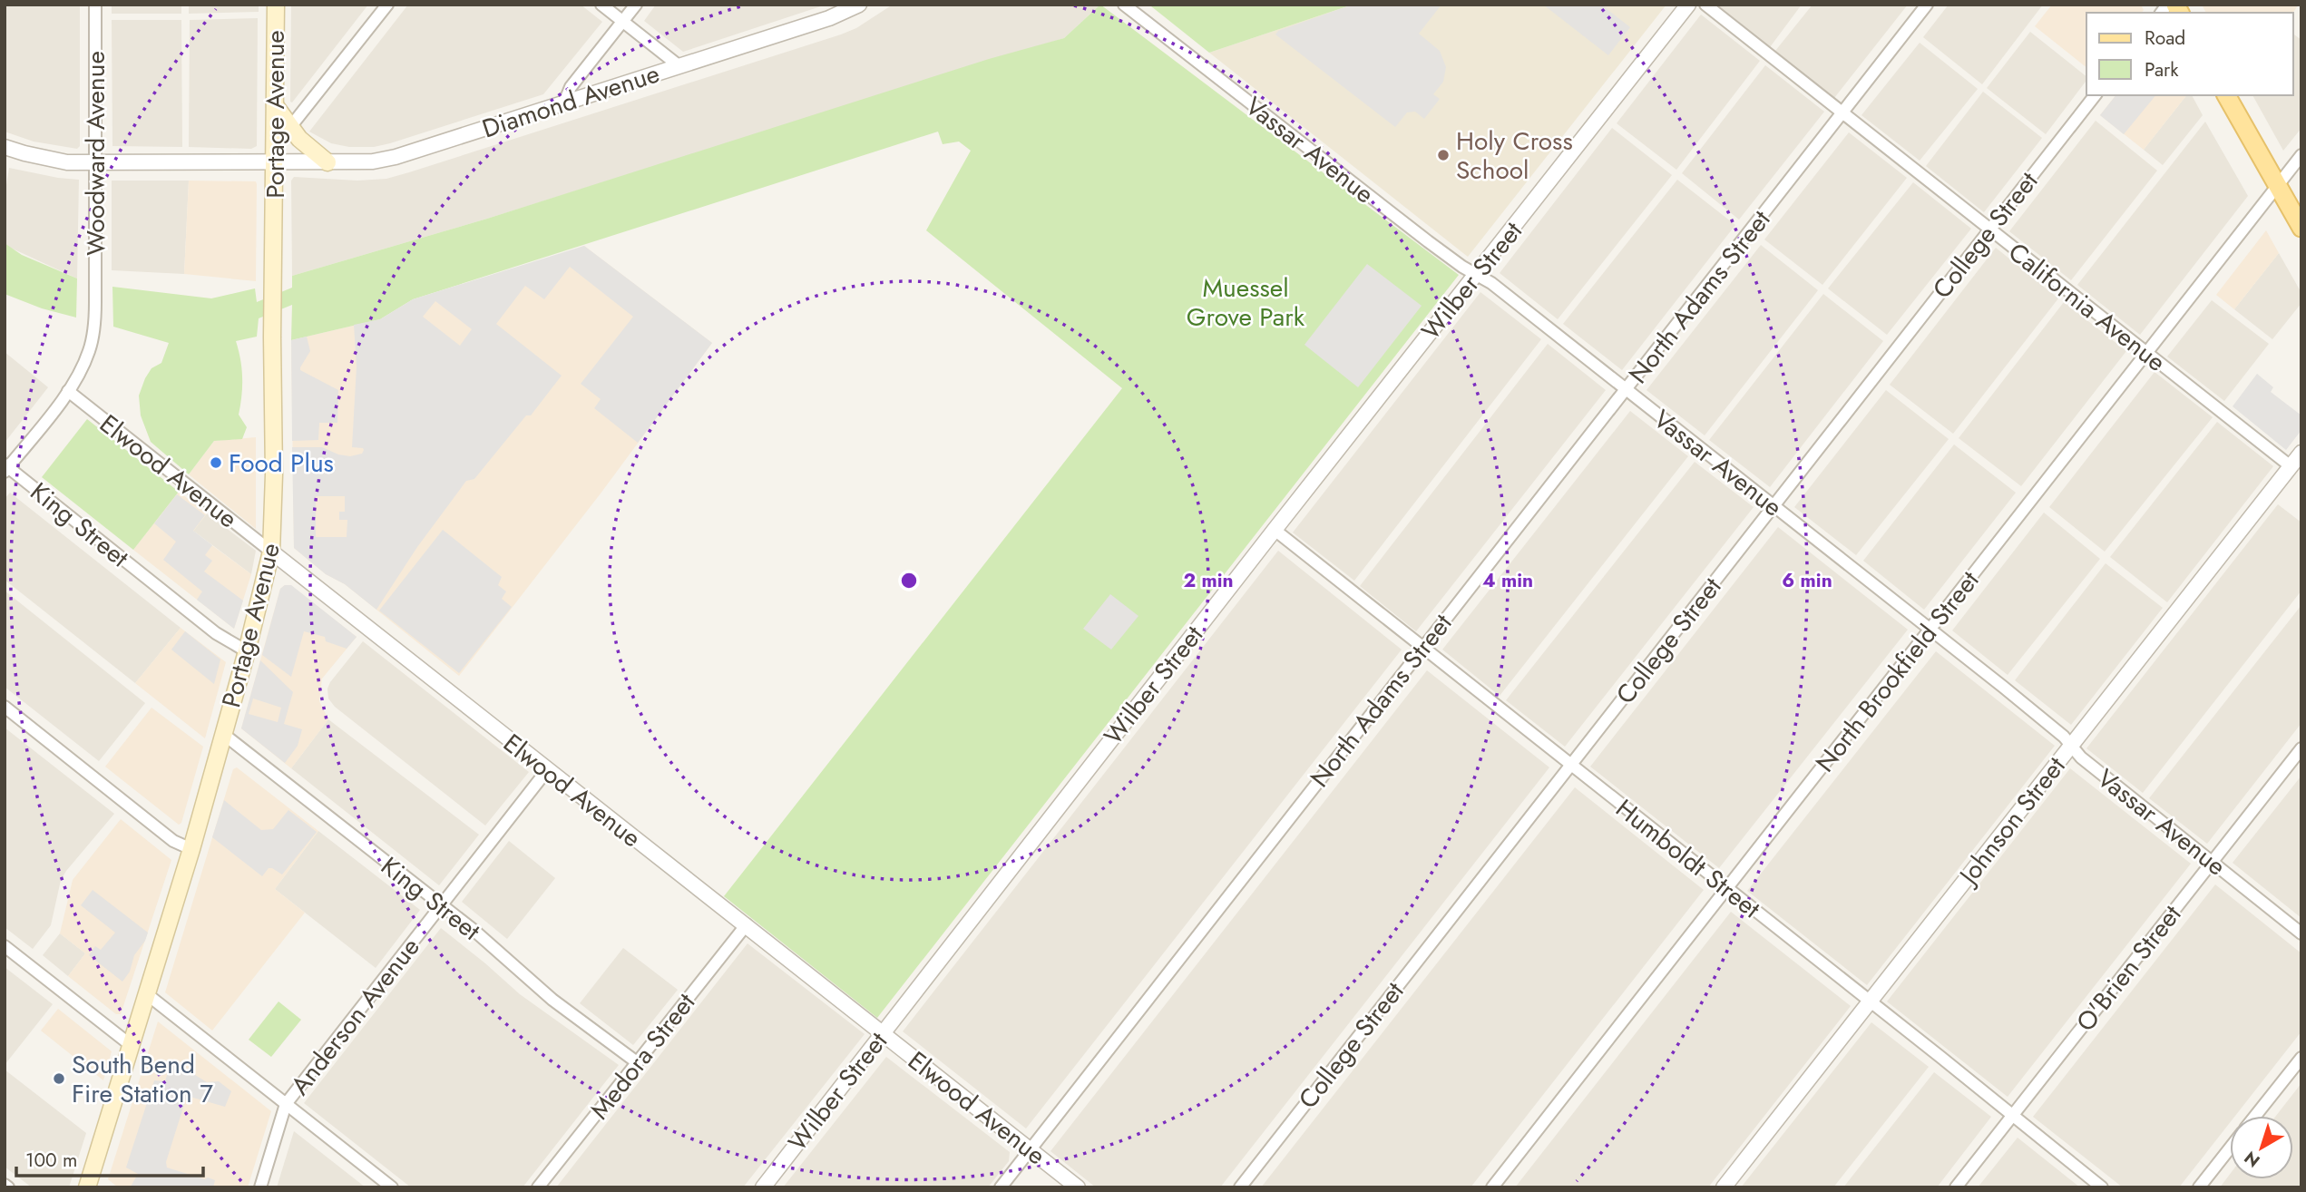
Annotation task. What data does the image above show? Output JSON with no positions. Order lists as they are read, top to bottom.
{
  "streets": {
    "main road": ["Portage Avenue"],
    "street": [
      "Diamond Avenue",
      "Vassar Avenue",
      "Woodward Avenue",
      "College Street",
      "Wilber Street",
      "North Adams Street",
      "California Avenue",
      "Elwood Avenue",
      "King Street",
      "North Brookfield Street",
      "Johnson Street",
      "Humboldt Street",
      "O'Brien Street",
      "Anderson Avenue",
      "Medora Street"
    ]
  },
  "crossings": [
    ["Diamond Avenue", "Portage Avenue"],
    ["Diamond Avenue", "Woodward Avenue"],
    ["Portage Avenue", "Elwood Avenue"],
    ["Portage Avenue", "King Street"],
    ["Vassar Avenue", "College Street"],
    ["Vassar Avenue", "Wilber Street"],
    ["Vassar Avenue", "North Adams Street"],
    ["Vassar Avenue", "North Brookfield Street"],
    ["Vassar Avenue", "Johnson Street"],
    ["Vassar Avenue", "O'Brien Street"],
    ["Woodward Avenue", "Elwood Avenue"],
    ["Woodward Avenue", "King Street"],
    ["College Street", "California Avenue"],
    ["College Street", "Humboldt Street"],
    ["Wilber Street", "Elwood Avenue"],
    ["Wilber Street", "Humboldt Street"],
    ["North Adams Street", "California Avenue"],
    ["North Adams Street", "Elwood Avenue"],
    ["North Adams Street", "Humboldt Street"],
    ["California Avenue", "North Brookfield Street"],
    ["California Avenue", "Johnson Street"],
    ["Elwood Avenue", "Anderson Avenue"],
    ["Elwood Avenue", "Medora Street"],
    ["King Street", "Anderson Avenue"],
    ["King Street", "Medora Street"],
    ["North Brookfield Street", "Humboldt Street"],
    ["Johnson Street", "Humboldt Street"],
    ["Humboldt Street", "O'Brien Street"]
  ],
  "parks": ["Muessel Grove Park"],
  "places": ["Holy Cross School", "Food Plus", "South Bend Fire Station 7"],
  "legend": ["Road", "Park"],
  "scale_bar": "100 m",
  "north": "bottom left",
  "rings": ["2 min", "4 min", "6 min"]
}
